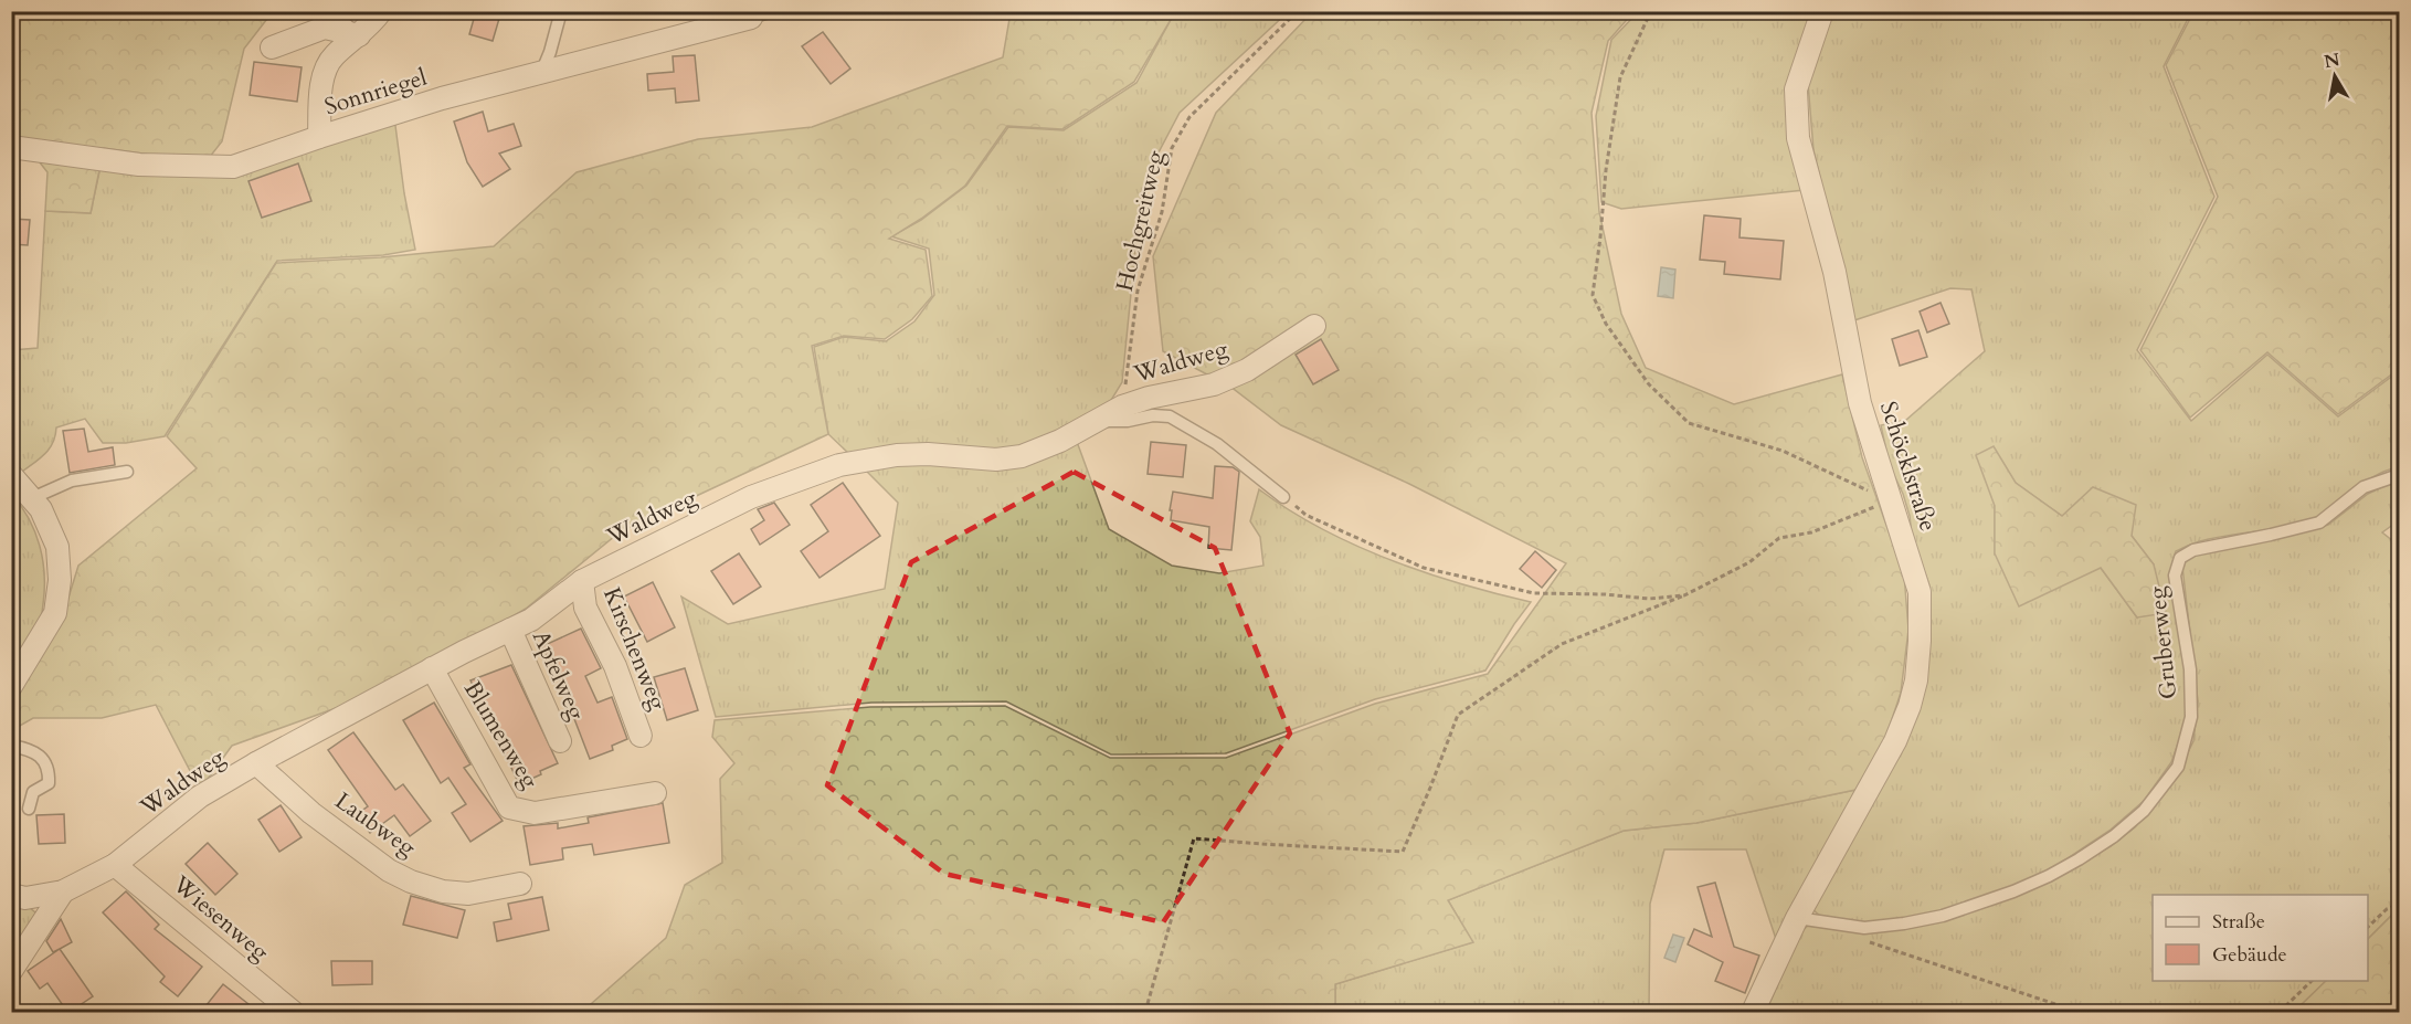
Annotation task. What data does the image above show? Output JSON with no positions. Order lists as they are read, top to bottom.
{
  "streets": {
    "street": [
      "Sonnriegel",
      "Waldweg",
      "Schöcklstraße",
      "Kirschenweg",
      "Apfelweg",
      "Blumenweg",
      "Laubweg",
      "Wiesenweg"
    ],
    "lane": ["Gruberweg"],
    "path": ["Hochgreitweg"]
  },
  "crossings": [
    ["Hochgreitweg", "Waldweg"],
    ["Waldweg", "Kirschenweg"],
    ["Waldweg", "Apfelweg"],
    ["Waldweg", "Blumenweg"],
    ["Waldweg", "Laubweg"],
    ["Waldweg", "Wiesenweg"],
    ["Schöcklstraße", "Gruberweg"]
  ],
  "legend": ["Straße", "Gebäude"],
  "north": "top"
}
